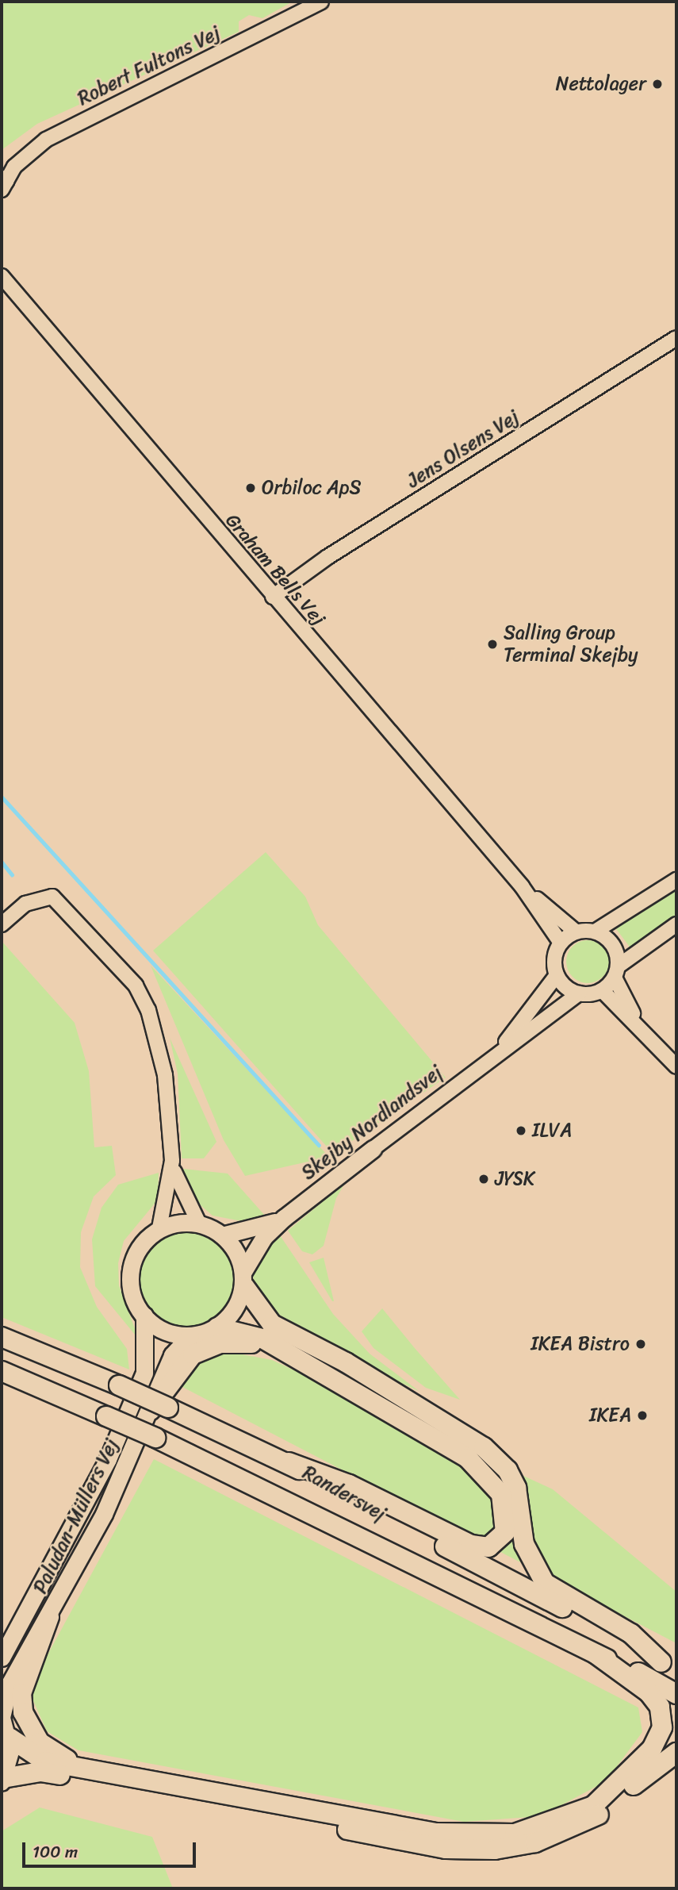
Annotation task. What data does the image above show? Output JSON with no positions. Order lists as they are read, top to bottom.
{
  "streets": {
    "main road": ["Randersvej"],
    "street": [
      "Robert Fultons Vej",
      "Jens Olsens Vej",
      "Graham Bells Vej",
      "Skejby Nordlandsvej",
      "Paludan-Müllers Vej"
    ]
  },
  "crossings": [
    ["Jens Olsens Vej", "Graham Bells Vej"],
    ["Graham Bells Vej", "Skejby Nordlandsvej"],
    ["Skejby Nordlandsvej", "Paludan-Müllers Vej"],
    ["Randersvej", "Paludan-Müllers Vej"]
  ],
  "places": [
    "Nettolager",
    "Orbiloc ApS",
    "Salling Group Terminal Skejby",
    "ILVA",
    "JYSK",
    "IKEA Bistro",
    "IKEA"
  ],
  "scale_bar": "100 m"
}
